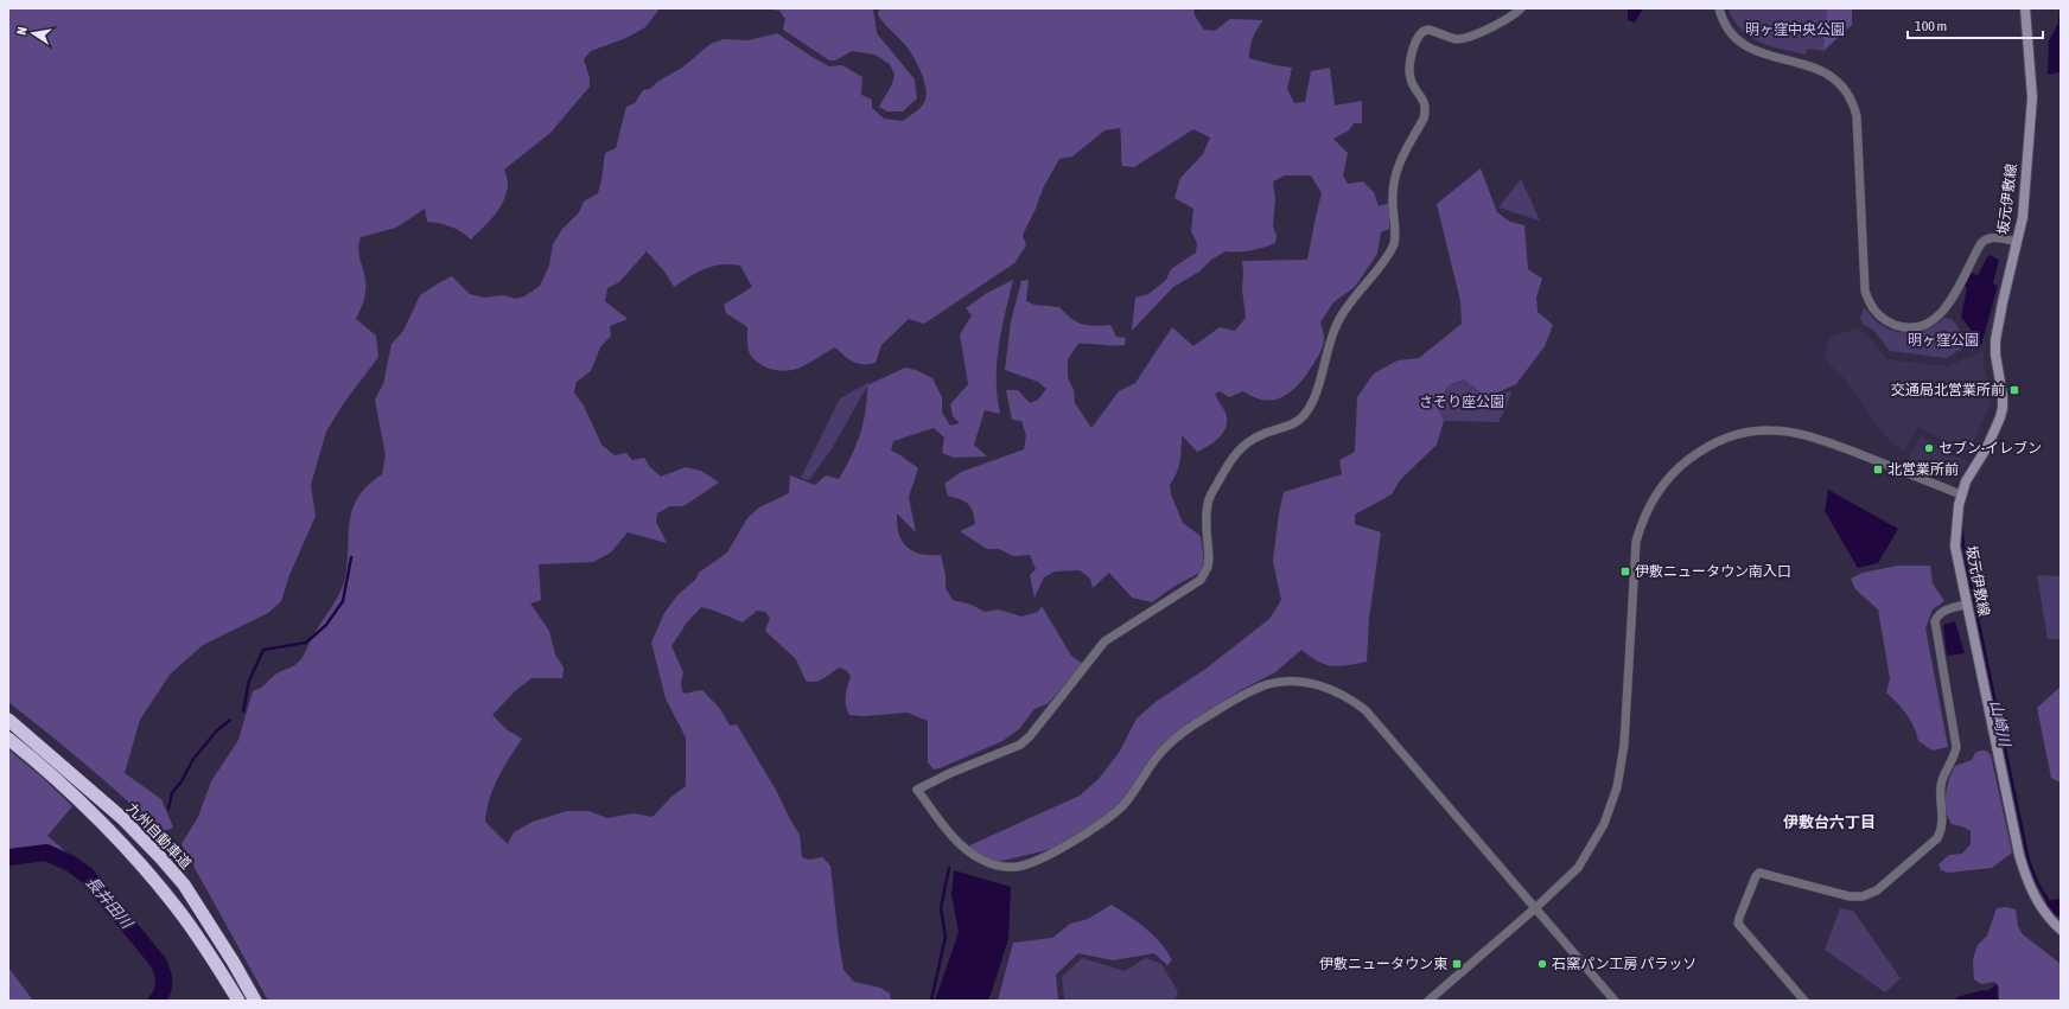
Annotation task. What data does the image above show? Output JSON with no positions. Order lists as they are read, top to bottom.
{
  "streets": {
    "highway": ["九州自動車道"],
    "main road": ["坂元伊敷線"]
  },
  "districts": ["伊敷台六丁目"],
  "water": ["山崎川", "長井田川"],
  "parks": ["明ヶ窪中央公園", "明ヶ窪公園", "さそり座公園"],
  "places": {
    "transit": [
      "交通局北営業所前",
      "北営業所前",
      "伊敷ニュータウン南入口",
      "伊敷ニュータウン東"
    ],
    "other": ["セブン-イレブン", "石窯パン工房 パラッソ"]
  },
  "scale_bar": "100 m",
  "north": "left"
}
